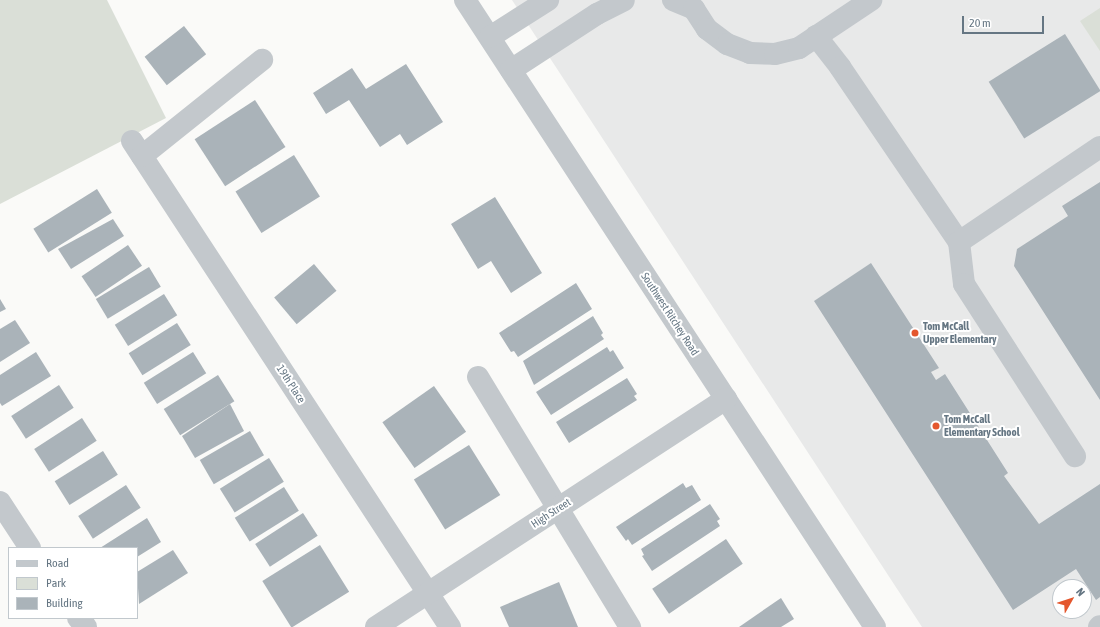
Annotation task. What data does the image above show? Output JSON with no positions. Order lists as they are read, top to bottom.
{
  "streets": {
    "street": ["Southwest Ritchey Road", "19th Place", "High Street"]
  },
  "crossings": [
    ["Southwest Ritchey Road", "High Street"],
    ["19th Place", "High Street"]
  ],
  "places": ["Tom McCall Upper Elementary", "Tom McCall Elementary School"],
  "legend": ["Road", "Park", "Building"],
  "scale_bar": "20 m",
  "north": "top right"
}
